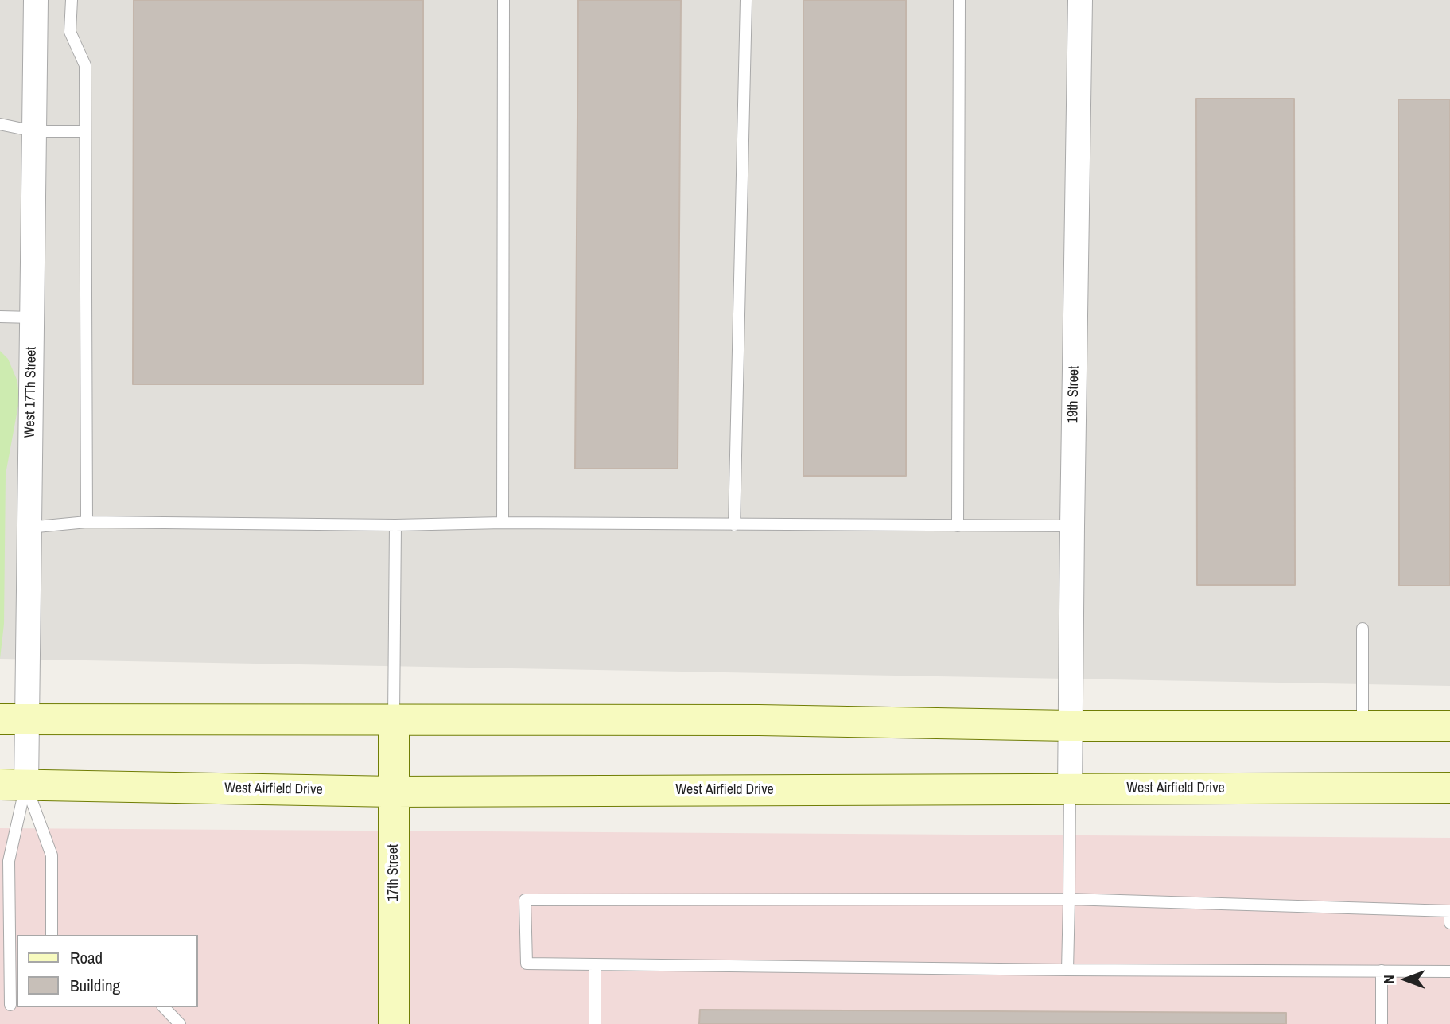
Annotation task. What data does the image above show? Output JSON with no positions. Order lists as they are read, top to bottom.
{
  "streets": {
    "street": [
      "West 17Th Street",
      "19th Street",
      "West Airfield Drive",
      "17th Street"
    ]
  },
  "crossings": [
    ["West 17Th Street", "West Airfield Drive"],
    ["19th Street", "West Airfield Drive"],
    ["West Airfield Drive", "17th Street"]
  ],
  "legend": ["Road", "Building"],
  "north": "left"
}
